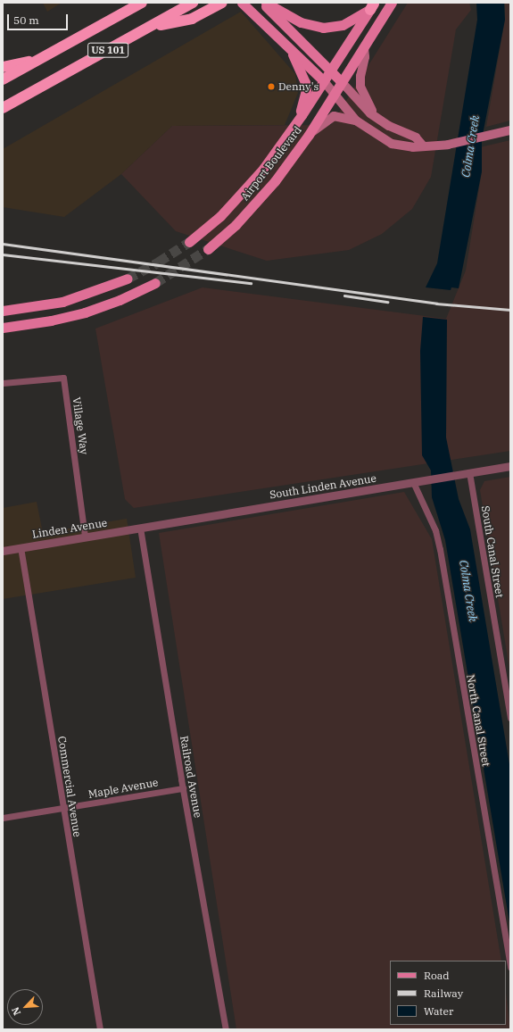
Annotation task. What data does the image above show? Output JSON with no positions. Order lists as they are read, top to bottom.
{
  "streets": {
    "highway": ["US 101"],
    "main road": ["Airport Boulevard"],
    "street": [
      "Village Way",
      "South Linden Avenue",
      "Linden Avenue",
      "South Canal Street",
      "North Canal Street",
      "Railroad Avenue",
      "Commercial Avenue",
      "Maple Avenue"
    ]
  },
  "crossings": [
    ["Village Way", "Linden Avenue"],
    ["South Linden Avenue", "Linden Avenue"],
    ["South Linden Avenue", "South Canal Street"],
    ["South Linden Avenue", "North Canal Street"],
    ["South Linden Avenue", "Railroad Avenue"],
    ["Linden Avenue", "Railroad Avenue"],
    ["Linden Avenue", "Commercial Avenue"],
    ["Railroad Avenue", "Maple Avenue"],
    ["Commercial Avenue", "Maple Avenue"]
  ],
  "water": ["Colma Creek"],
  "places": ["Denny's"],
  "legend": ["Road", "Railway", "Water"],
  "scale_bar": "50 m",
  "north": "bottom left"
}
